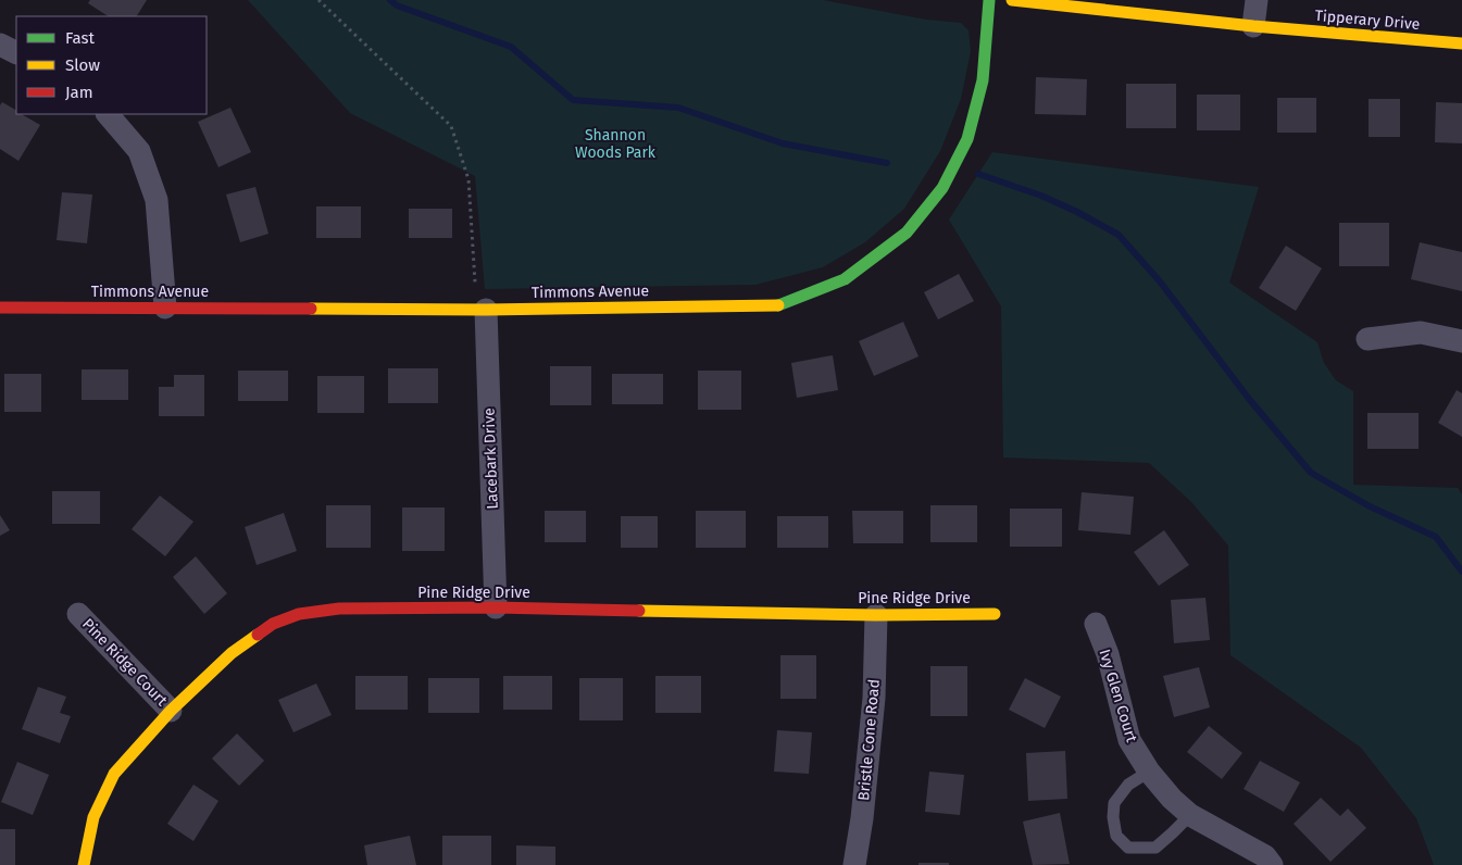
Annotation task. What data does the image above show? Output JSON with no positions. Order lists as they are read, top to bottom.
{
  "streets": {
    "street": [
      "Tipperary Drive",
      "Timmons Avenue",
      "Lacebark Drive",
      "Pine Ridge Drive",
      "Pine Ridge Court",
      "Ivy Glen Court",
      "Bristle Cone Road"
    ]
  },
  "crossings": [
    ["Timmons Avenue", "Lacebark Drive"],
    ["Lacebark Drive", "Pine Ridge Drive"],
    ["Pine Ridge Drive", "Pine Ridge Court"],
    ["Pine Ridge Drive", "Bristle Cone Road"]
  ],
  "parks": ["Shannon Woods Park"],
  "legend": ["Fast", "Slow", "Jam"]
}
